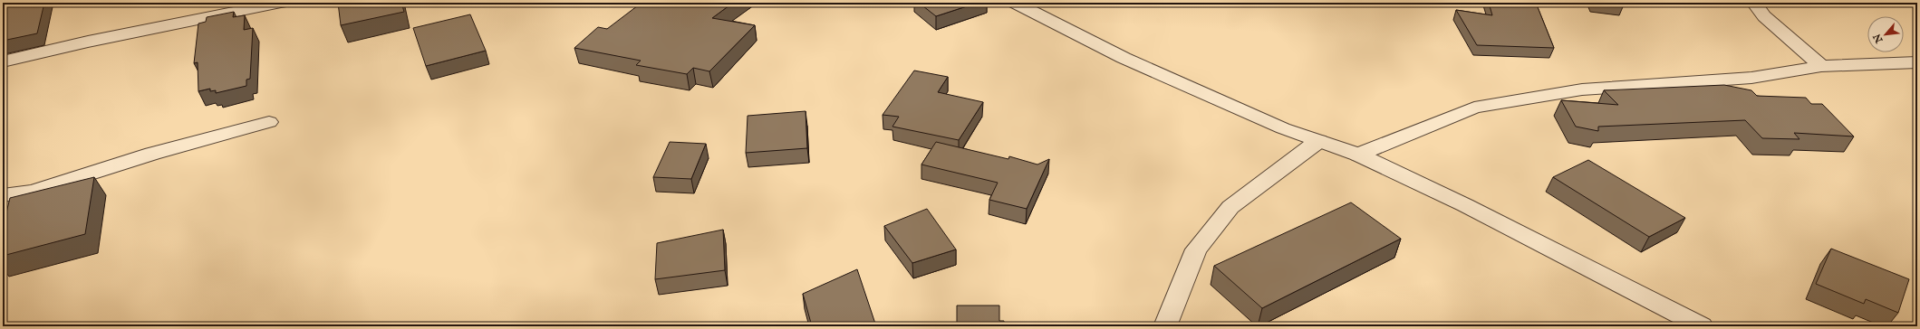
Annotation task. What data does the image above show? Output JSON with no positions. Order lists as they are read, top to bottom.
{
  "north": "bottom left"
}
